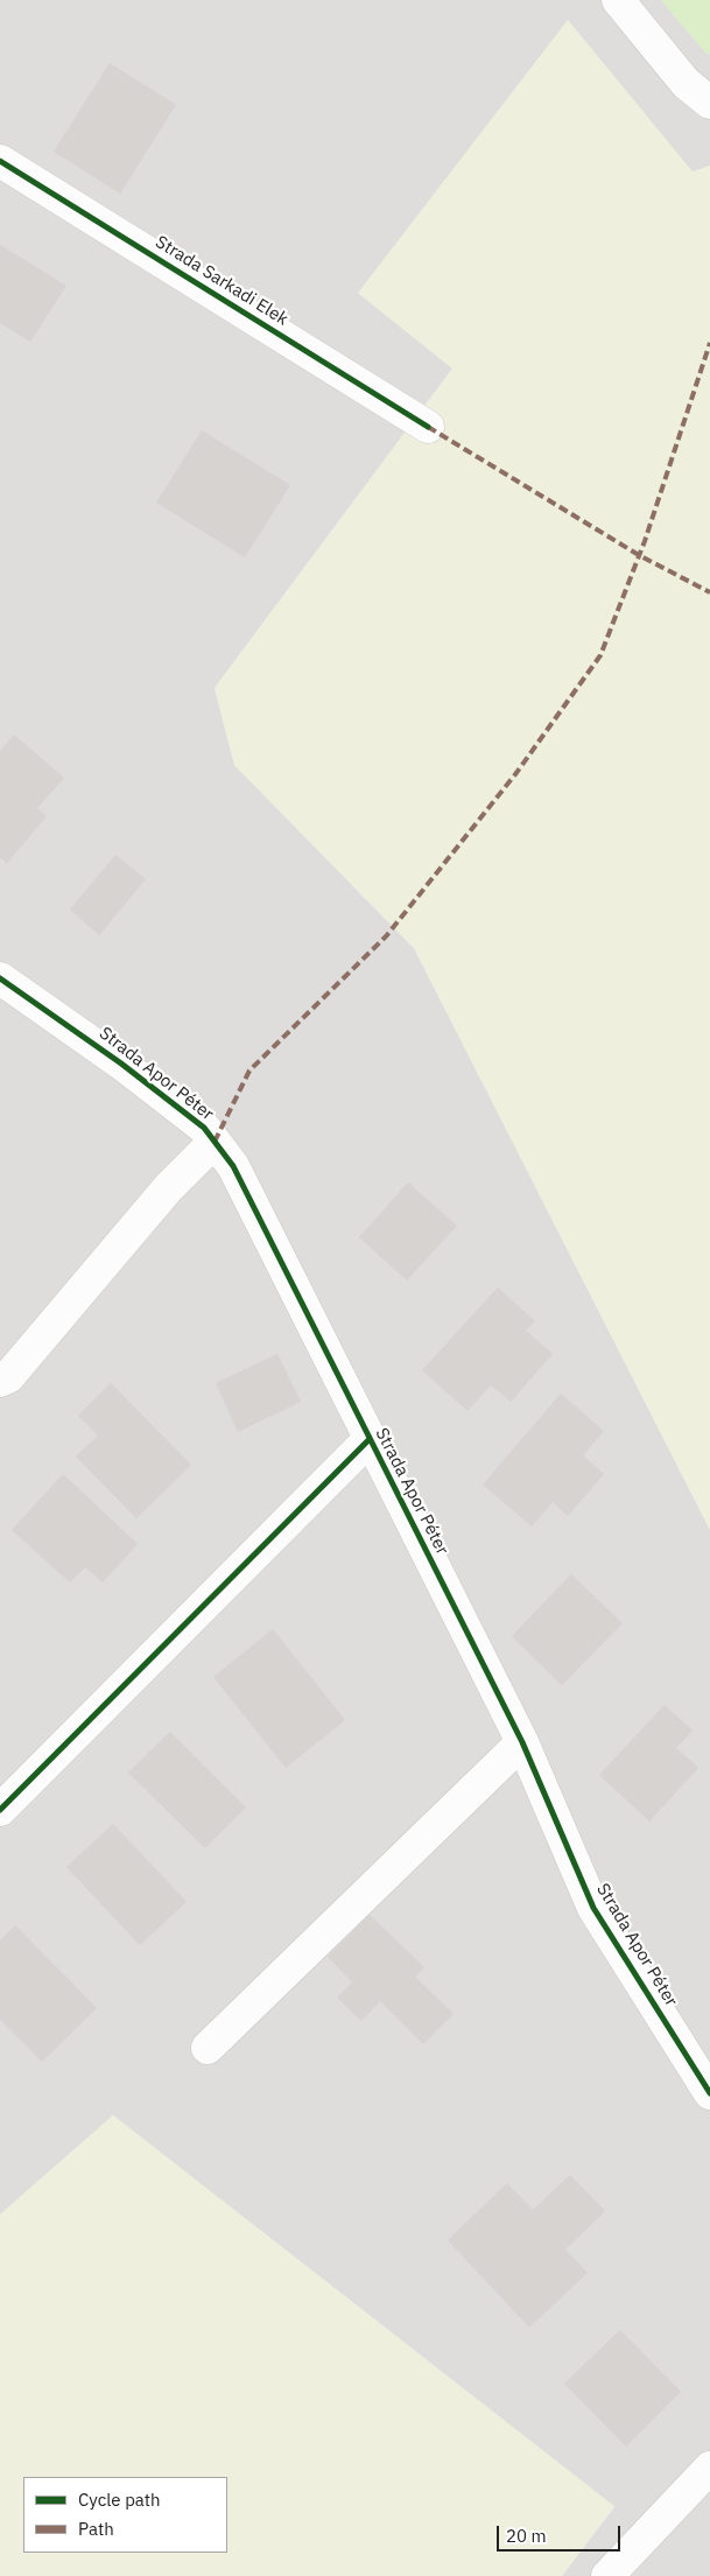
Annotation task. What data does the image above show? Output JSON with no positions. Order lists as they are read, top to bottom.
{
  "streets": {
    "street": ["Strada Sarkadi Elek", "Strada Apor Péter"]
  },
  "legend": ["Cycle path", "Path"],
  "scale_bar": "20 m"
}
